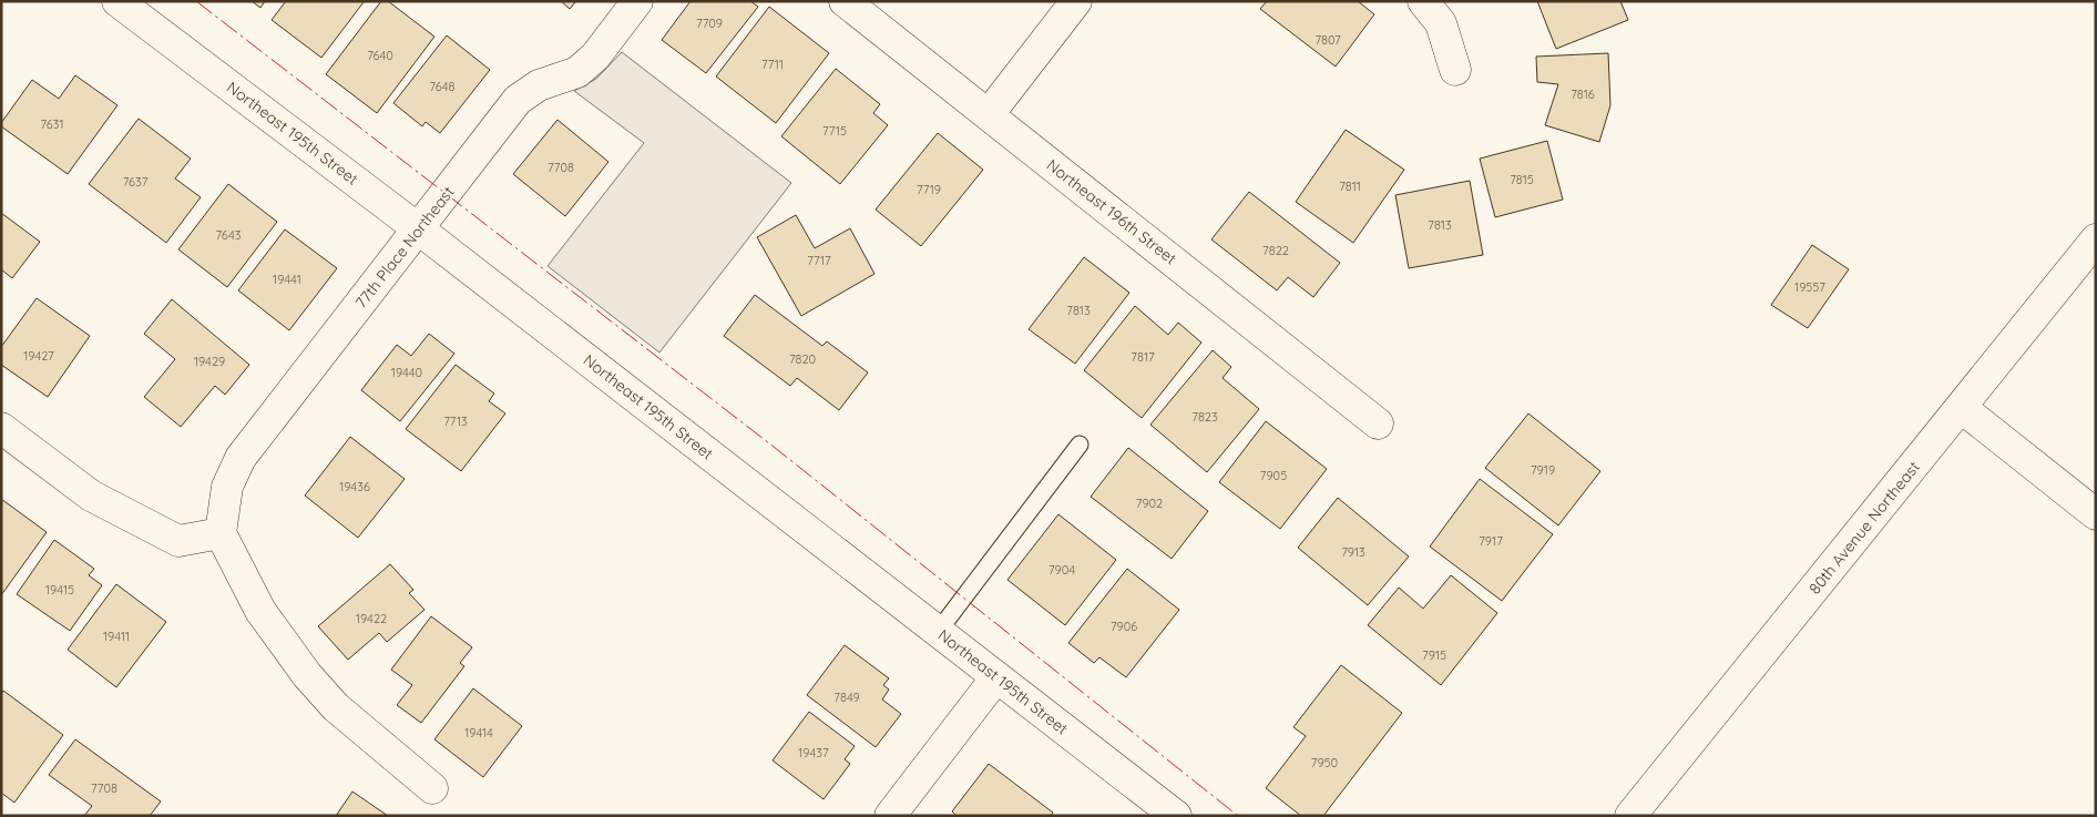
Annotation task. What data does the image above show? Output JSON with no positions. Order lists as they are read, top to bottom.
{
  "streets": {
    "street": [
      "Northeast 195th Street",
      "Northeast 196th Street",
      "77th Place Northeast",
      "80th Avenue Northeast"
    ]
  },
  "crossings": [
    ["Northeast 195th Street", "77th Place Northeast"]
  ],
  "house_numbers": [
    "7709",
    "7807",
    "7640",
    "7711",
    "7648",
    "7816",
    "7631",
    "7715",
    "7708",
    "7815",
    "7637",
    "7811",
    "7719",
    "7813",
    "7643",
    "7822",
    "7717",
    "19441",
    "19557",
    "7813",
    "19427",
    "7817",
    "7820",
    "19429",
    "19440",
    "7823",
    "7713",
    "7919",
    "7905",
    "19436",
    "7902",
    "7917",
    "7913",
    "7904",
    "19415",
    "19422",
    "7906",
    "19411",
    "7915",
    "7849",
    "19414",
    "19437",
    "7950",
    "7708"
  ]
}
